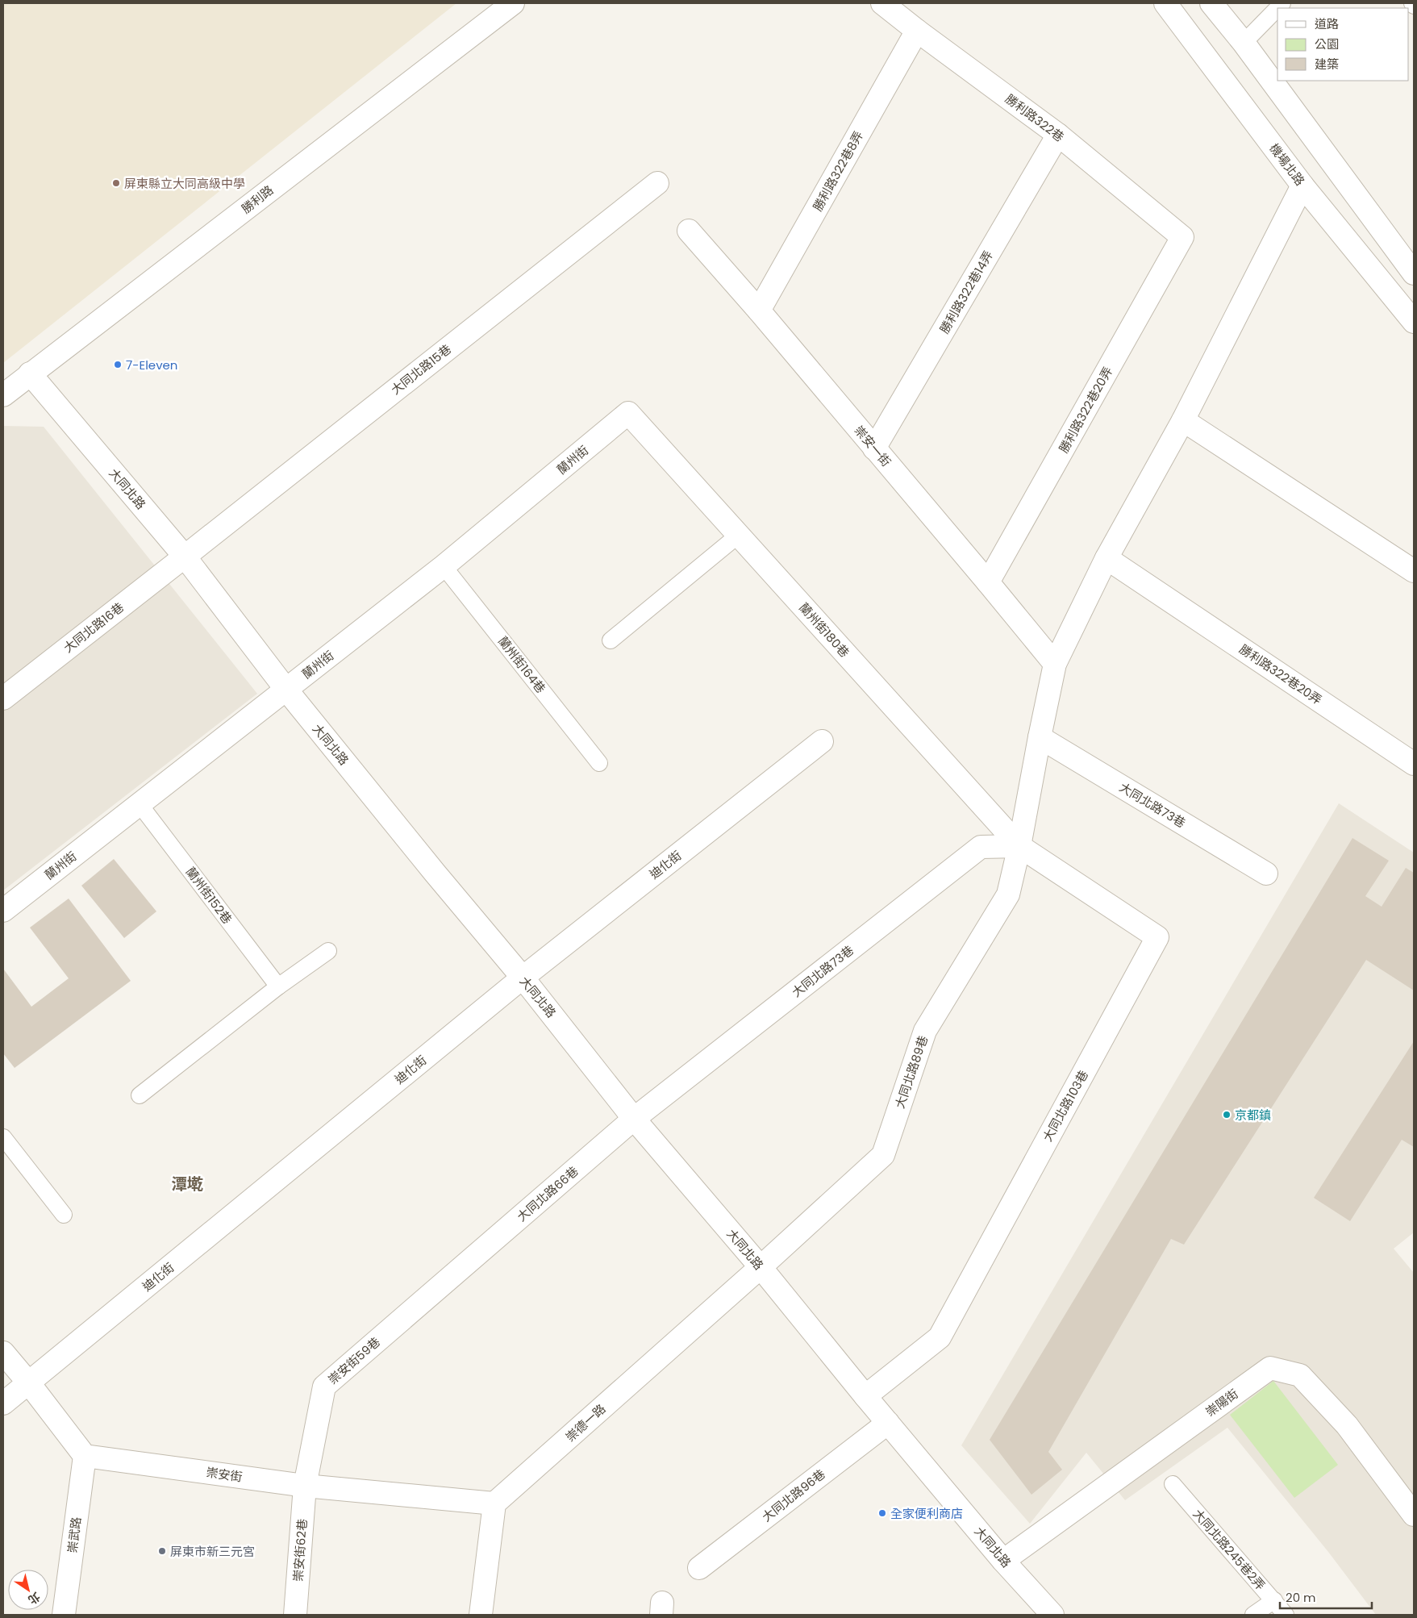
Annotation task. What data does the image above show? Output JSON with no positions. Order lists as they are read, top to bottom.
{
  "streets": {
    "street": [
      "勝利路322巷",
      "機場北路",
      "勝利路322巷8弄",
      "勝利路",
      "勝利路322巷14弄",
      "大同北路15巷",
      "勝利路322巷20弄",
      "崇安一街",
      "蘭州街",
      "大同北路",
      "大同北路16巷",
      "蘭州街180巷",
      "大同北路73巷",
      "迪化街",
      "大同北路89巷",
      "大同北路103巷",
      "大同北路66巷",
      "崇安街59巷",
      "崇陽街",
      "崇德一路",
      "崇安街",
      "大同北路96巷",
      "崇武路",
      "崇安街62巷"
    ],
    "lane": ["蘭州街164巷", "蘭州街152巷", "大同北路245巷2弄"]
  },
  "crossings": [
    ["勝利路322巷", "勝利路322巷8弄"],
    ["勝利路322巷", "勝利路322巷14弄"],
    ["勝利路322巷", "勝利路322巷20弄"],
    ["機場北路", "大同北路89巷"],
    ["勝利路322巷8弄", "崇安一街"],
    ["勝利路", "大同北路"],
    ["勝利路322巷14弄", "崇安一街"],
    ["大同北路15巷", "大同北路"],
    ["大同北路15巷", "大同北路16巷"],
    ["勝利路322巷20弄", "崇安一街"],
    ["勝利路322巷20弄", "大同北路89巷"],
    ["崇安一街", "大同北路89巷"],
    ["蘭州街", "大同北路"],
    ["蘭州街", "蘭州街180巷"],
    ["蘭州街", "蘭州街164巷"],
    ["蘭州街", "蘭州街152巷"],
    ["大同北路", "大同北路16巷"],
    ["大同北路", "大同北路73巷"],
    ["大同北路", "迪化街"],
    ["大同北路", "大同北路89巷"],
    ["大同北路", "大同北路103巷"],
    ["大同北路", "大同北路66巷"],
    ["大同北路", "崇陽街"],
    ["大同北路", "崇德一路"],
    ["大同北路", "大同北路96巷"],
    ["蘭州街180巷", "大同北路73巷"],
    ["蘭州街180巷", "大同北路89巷"],
    ["蘭州街180巷", "大同北路103巷"],
    ["大同北路73巷", "大同北路89巷"],
    ["大同北路73巷", "大同北路103巷"],
    ["大同北路73巷", "大同北路66巷"],
    ["大同北路89巷", "大同北路103巷"],
    ["大同北路89巷", "崇德一路"],
    ["大同北路66巷", "崇安街59巷"],
    ["崇安街59巷", "崇安街"],
    ["崇安街59巷", "崇安街62巷"],
    ["崇德一路", "崇安街"],
    ["崇安街", "崇武路"],
    ["崇安街", "崇安街62巷"]
  ],
  "districts": ["潭墘"],
  "places": [
    "屏東縣立大同高級中學",
    "7-Eleven",
    "京都鎮",
    "全家便利商店",
    "屏東市新三元宮"
  ],
  "legend": ["道路", "公園", "建築"],
  "scale_bar": "20 m",
  "north": "bottom right"
}
